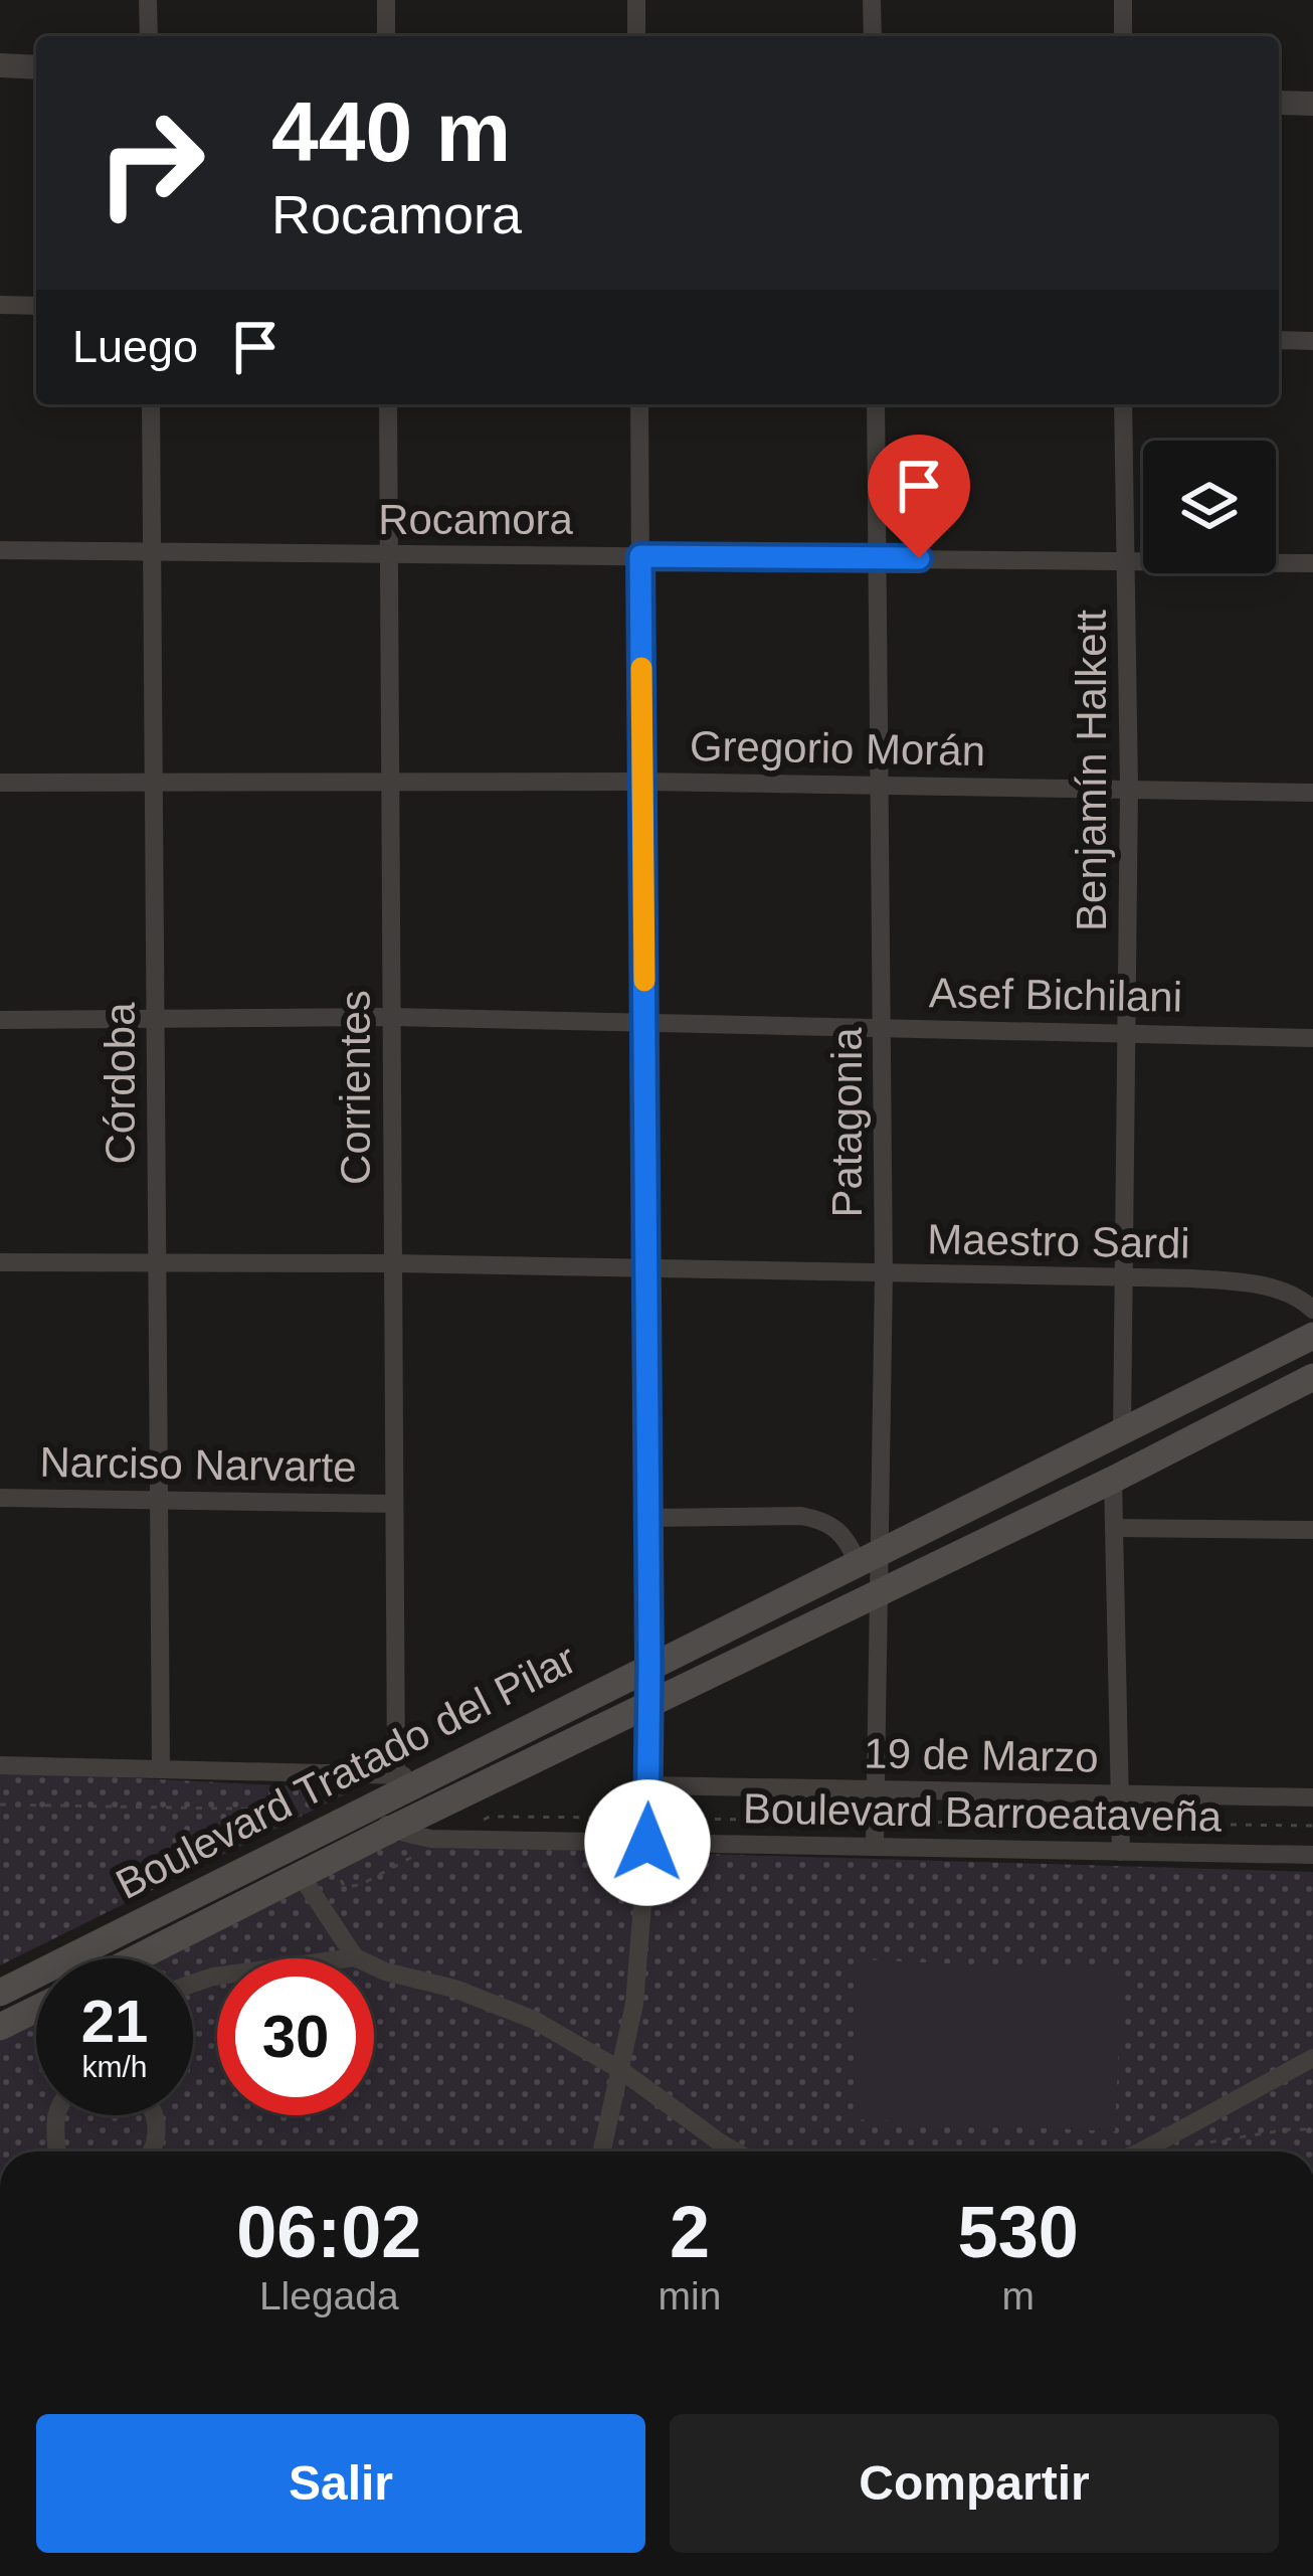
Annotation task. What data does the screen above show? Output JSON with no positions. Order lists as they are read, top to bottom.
{
  "streets": {
    "main road": ["Boulevard Tratado del Pilar"],
    "street": [
      "Rocamora",
      "Gregorio Morán",
      "Benjamín Halkett",
      "Asef Bichilani",
      "Córdoba",
      "Corrientes",
      "Patagonia",
      "Maestro Sardi",
      "Narciso Narvarte",
      "19 de Marzo",
      "Boulevard Barroeataveña"
    ]
  },
  "crossings": [
    ["Rocamora", "Benjamín Halkett"],
    ["Rocamora", "Córdoba"],
    ["Rocamora", "Corrientes"],
    ["Rocamora", "Patagonia"],
    ["Gregorio Morán", "Benjamín Halkett"],
    ["Gregorio Morán", "Córdoba"],
    ["Gregorio Morán", "Corrientes"],
    ["Gregorio Morán", "Patagonia"],
    ["Benjamín Halkett", "Asef Bichilani"],
    ["Benjamín Halkett", "Maestro Sardi"],
    ["Benjamín Halkett", "Boulevard Tratado del Pilar"],
    ["Asef Bichilani", "Córdoba"],
    ["Asef Bichilani", "Corrientes"],
    ["Asef Bichilani", "Patagonia"],
    ["Córdoba", "Maestro Sardi"],
    ["Córdoba", "Narciso Narvarte"],
    ["Corrientes", "Maestro Sardi"],
    ["Corrientes", "Narciso Narvarte"],
    ["Patagonia", "Maestro Sardi"],
    ["Patagonia", "19 de Marzo"],
    ["Patagonia", "Boulevard Tratado del Pilar"],
    ["Patagonia", "Boulevard Barroeataveña"],
    ["Boulevard Tratado del Pilar", "Boulevard Barroeataveña"]
  ],
  "page": {
    "turn": ["440 m", "Rocamora"],
    "then": "Luego",
    "speed": "21 km/h",
    "limit": "30",
    "eta": [
      "06:02",
      "Llegada",
      "2",
      "min",
      "530",
      "m"
    ],
    "buttons": ["Salir", "Compartir"]
  }
}
